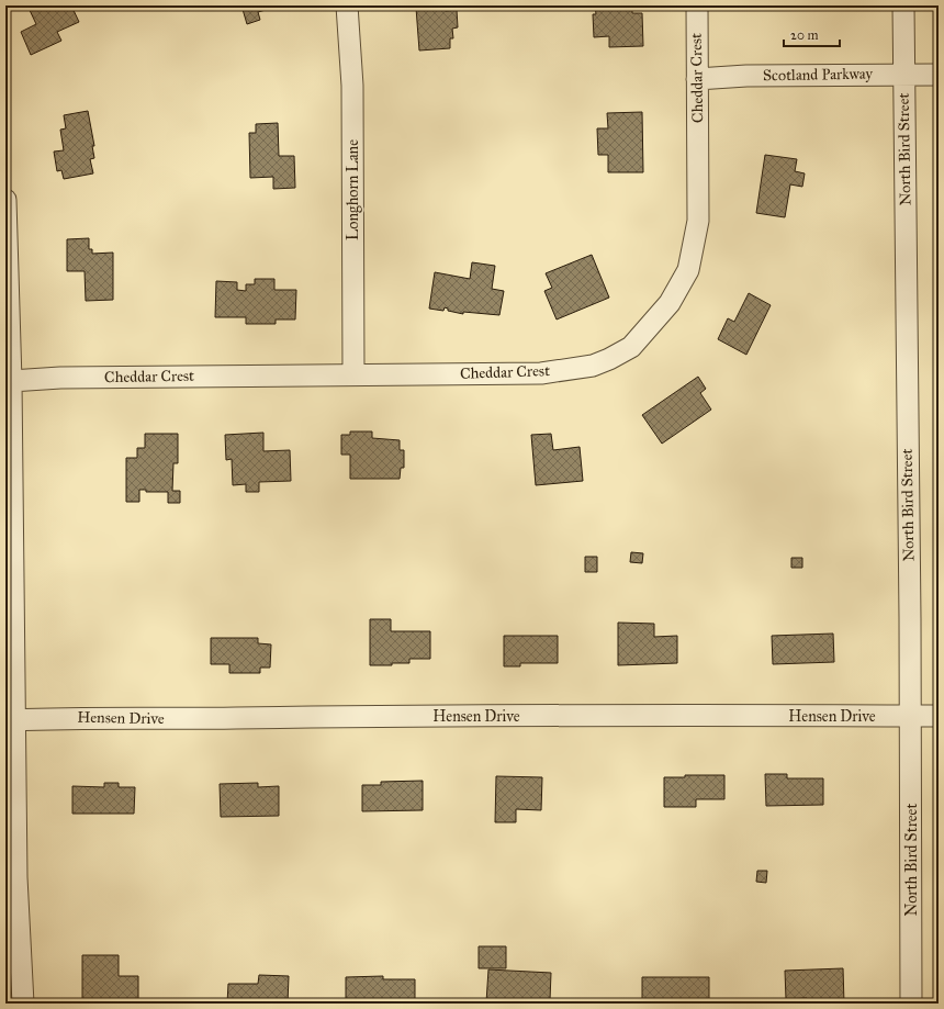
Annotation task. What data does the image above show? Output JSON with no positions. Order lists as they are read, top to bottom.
{
  "streets": {
    "street": [
      "Scotland Parkway",
      "Cheddar Crest",
      "North Bird Street",
      "Longhorn Lane",
      "Hensen Drive"
    ]
  },
  "crossings": [
    ["Scotland Parkway", "Cheddar Crest"],
    ["Scotland Parkway", "North Bird Street"],
    ["Cheddar Crest", "Longhorn Lane"],
    ["North Bird Street", "Hensen Drive"]
  ],
  "scale_bar": "20 m"
}
